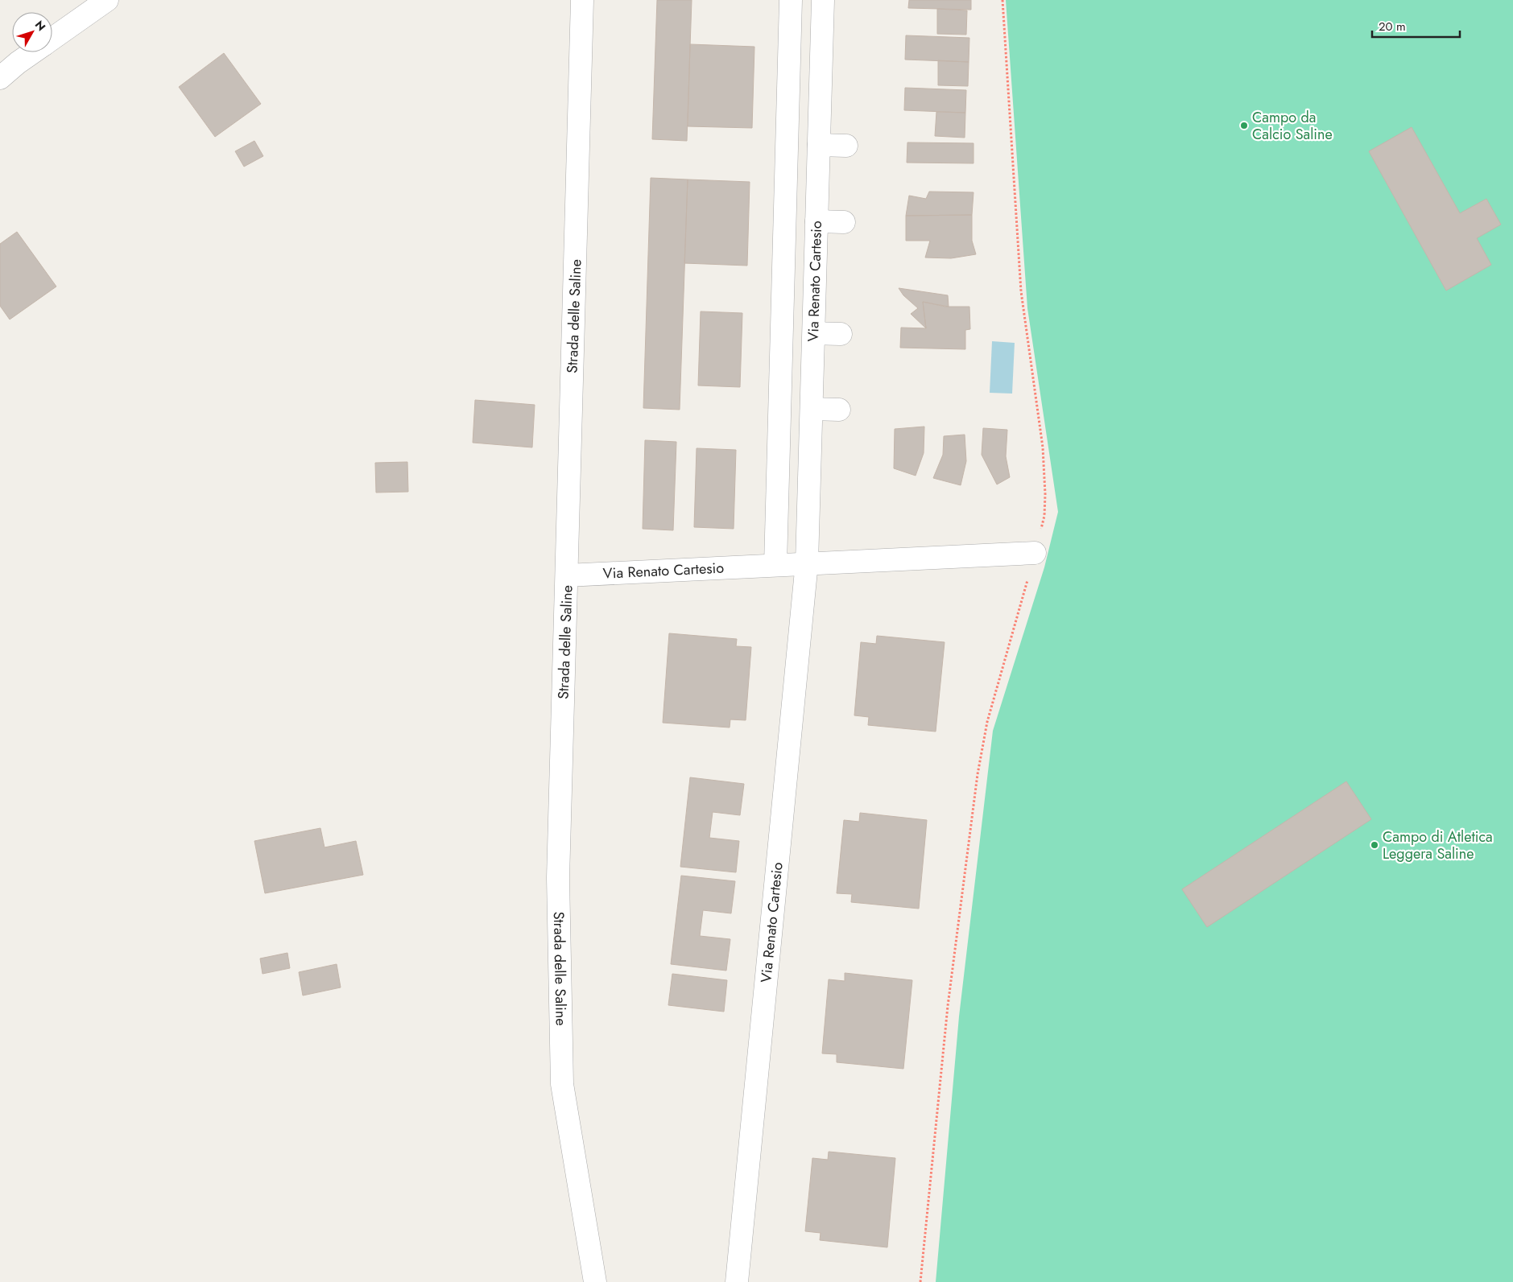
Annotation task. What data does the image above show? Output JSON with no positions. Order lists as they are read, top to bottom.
{
  "streets": {
    "street": ["Via Renato Cartesio", "Strada delle Saline"]
  },
  "crossings": [
    ["Via Renato Cartesio", "Strada delle Saline"]
  ],
  "places": ["Campo da Calcio Saline", "Campo di Atletica Leggera Saline"],
  "scale_bar": "20 m",
  "north": "top right"
}
